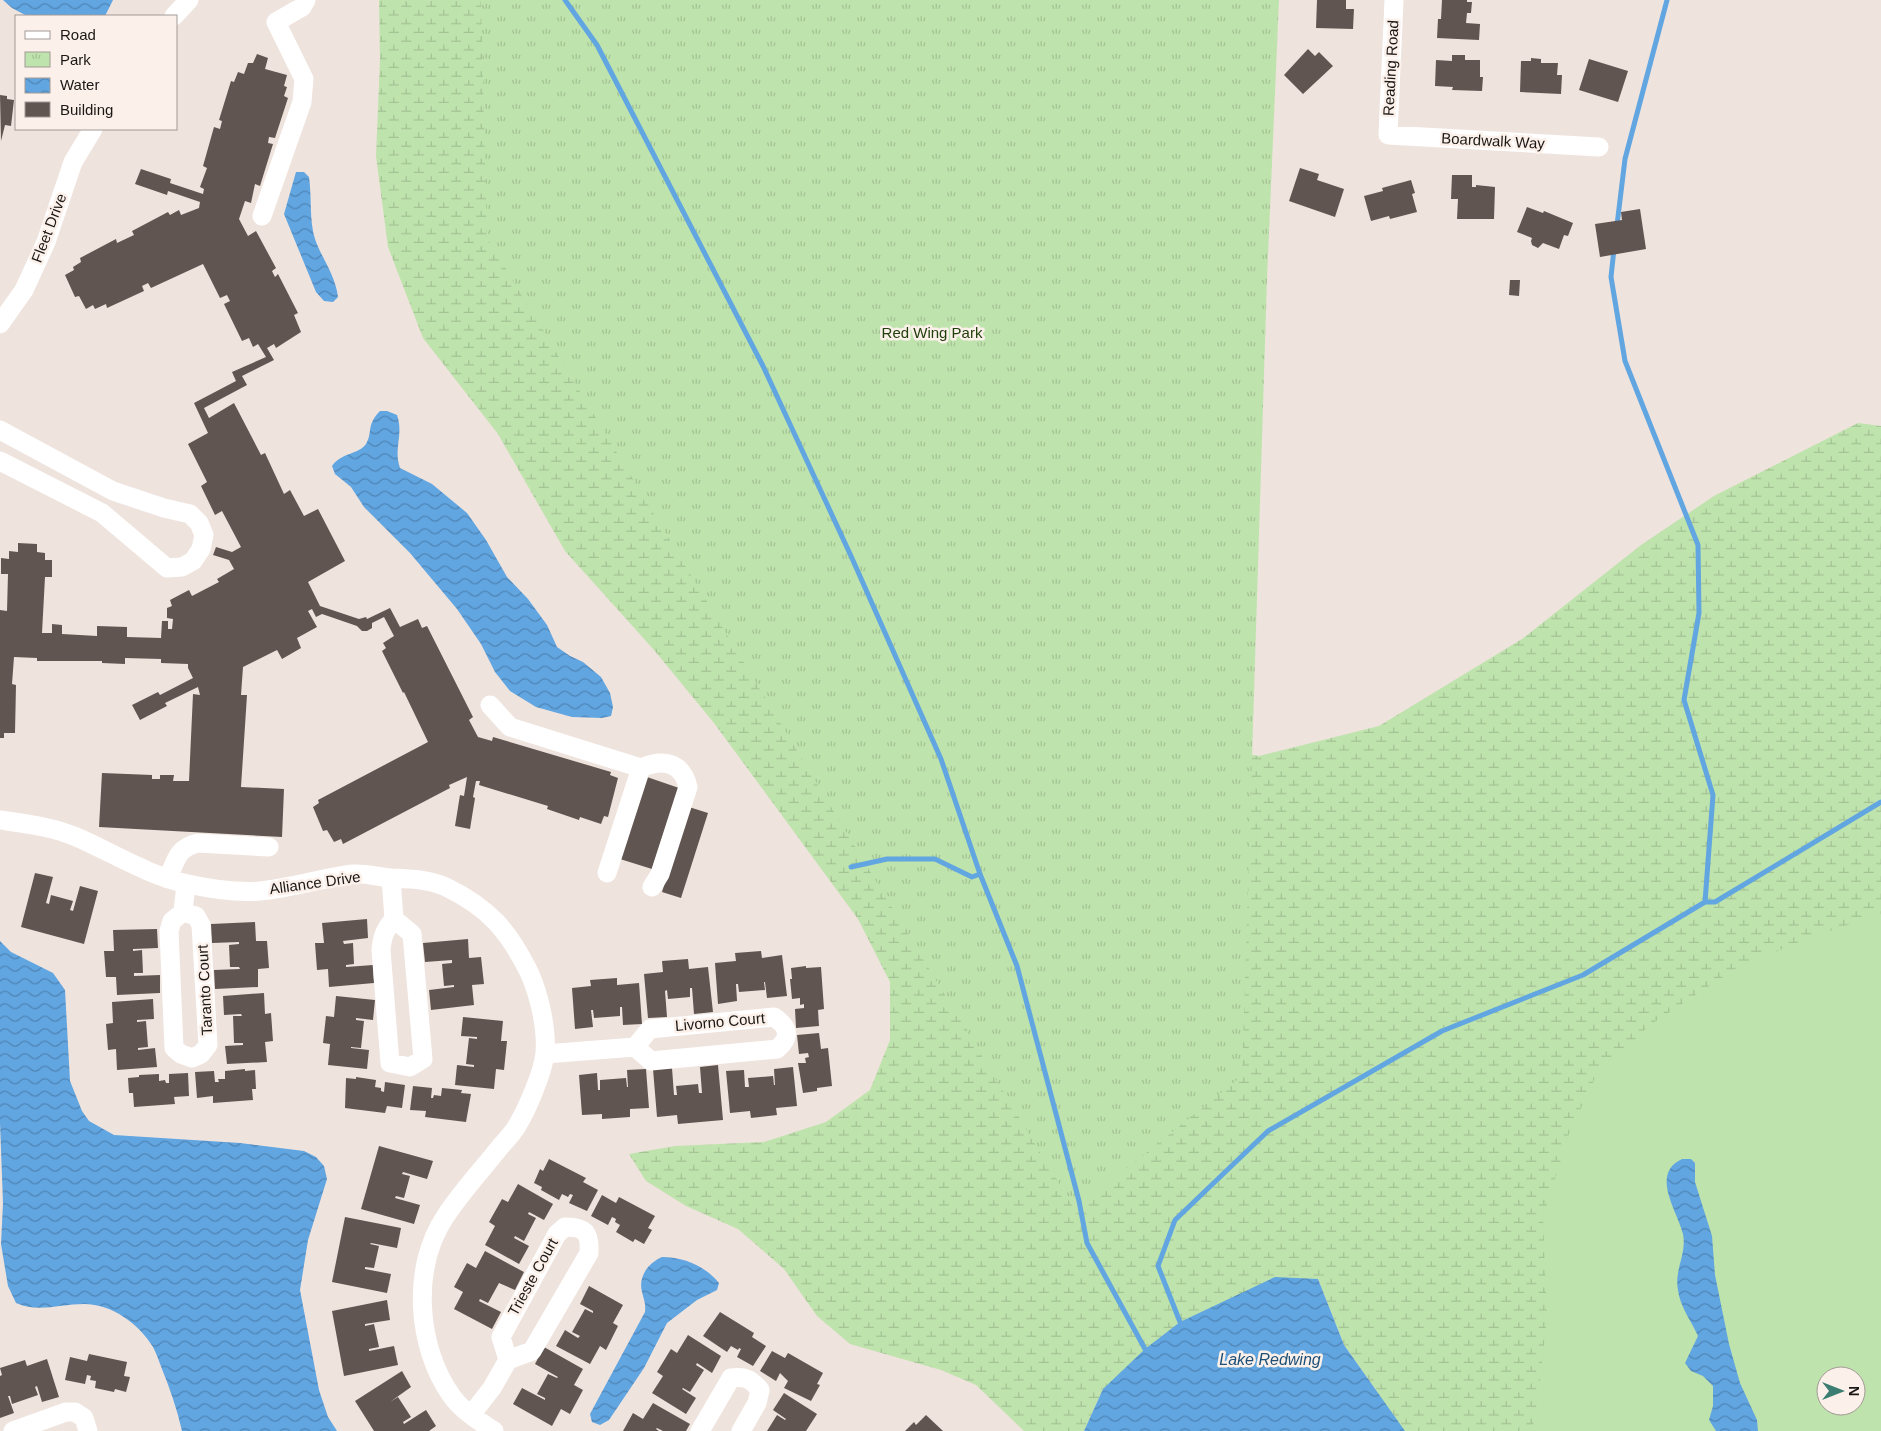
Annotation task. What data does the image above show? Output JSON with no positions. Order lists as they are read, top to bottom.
{
  "streets": {
    "street": [
      "Reading Road",
      "Boardwalk Way",
      "Fleet Drive",
      "Alliance Drive",
      "Taranto Court",
      "Livorno Court",
      "Trieste Court"
    ]
  },
  "crossings": [
    ["Reading Road", "Boardwalk Way"],
    ["Alliance Drive", "Taranto Court"]
  ],
  "water": ["Lake Redwing"],
  "parks": ["Red Wing Park"],
  "legend": [
    "Road",
    "Park",
    "Water",
    "Building"
  ],
  "north": "right"
}
